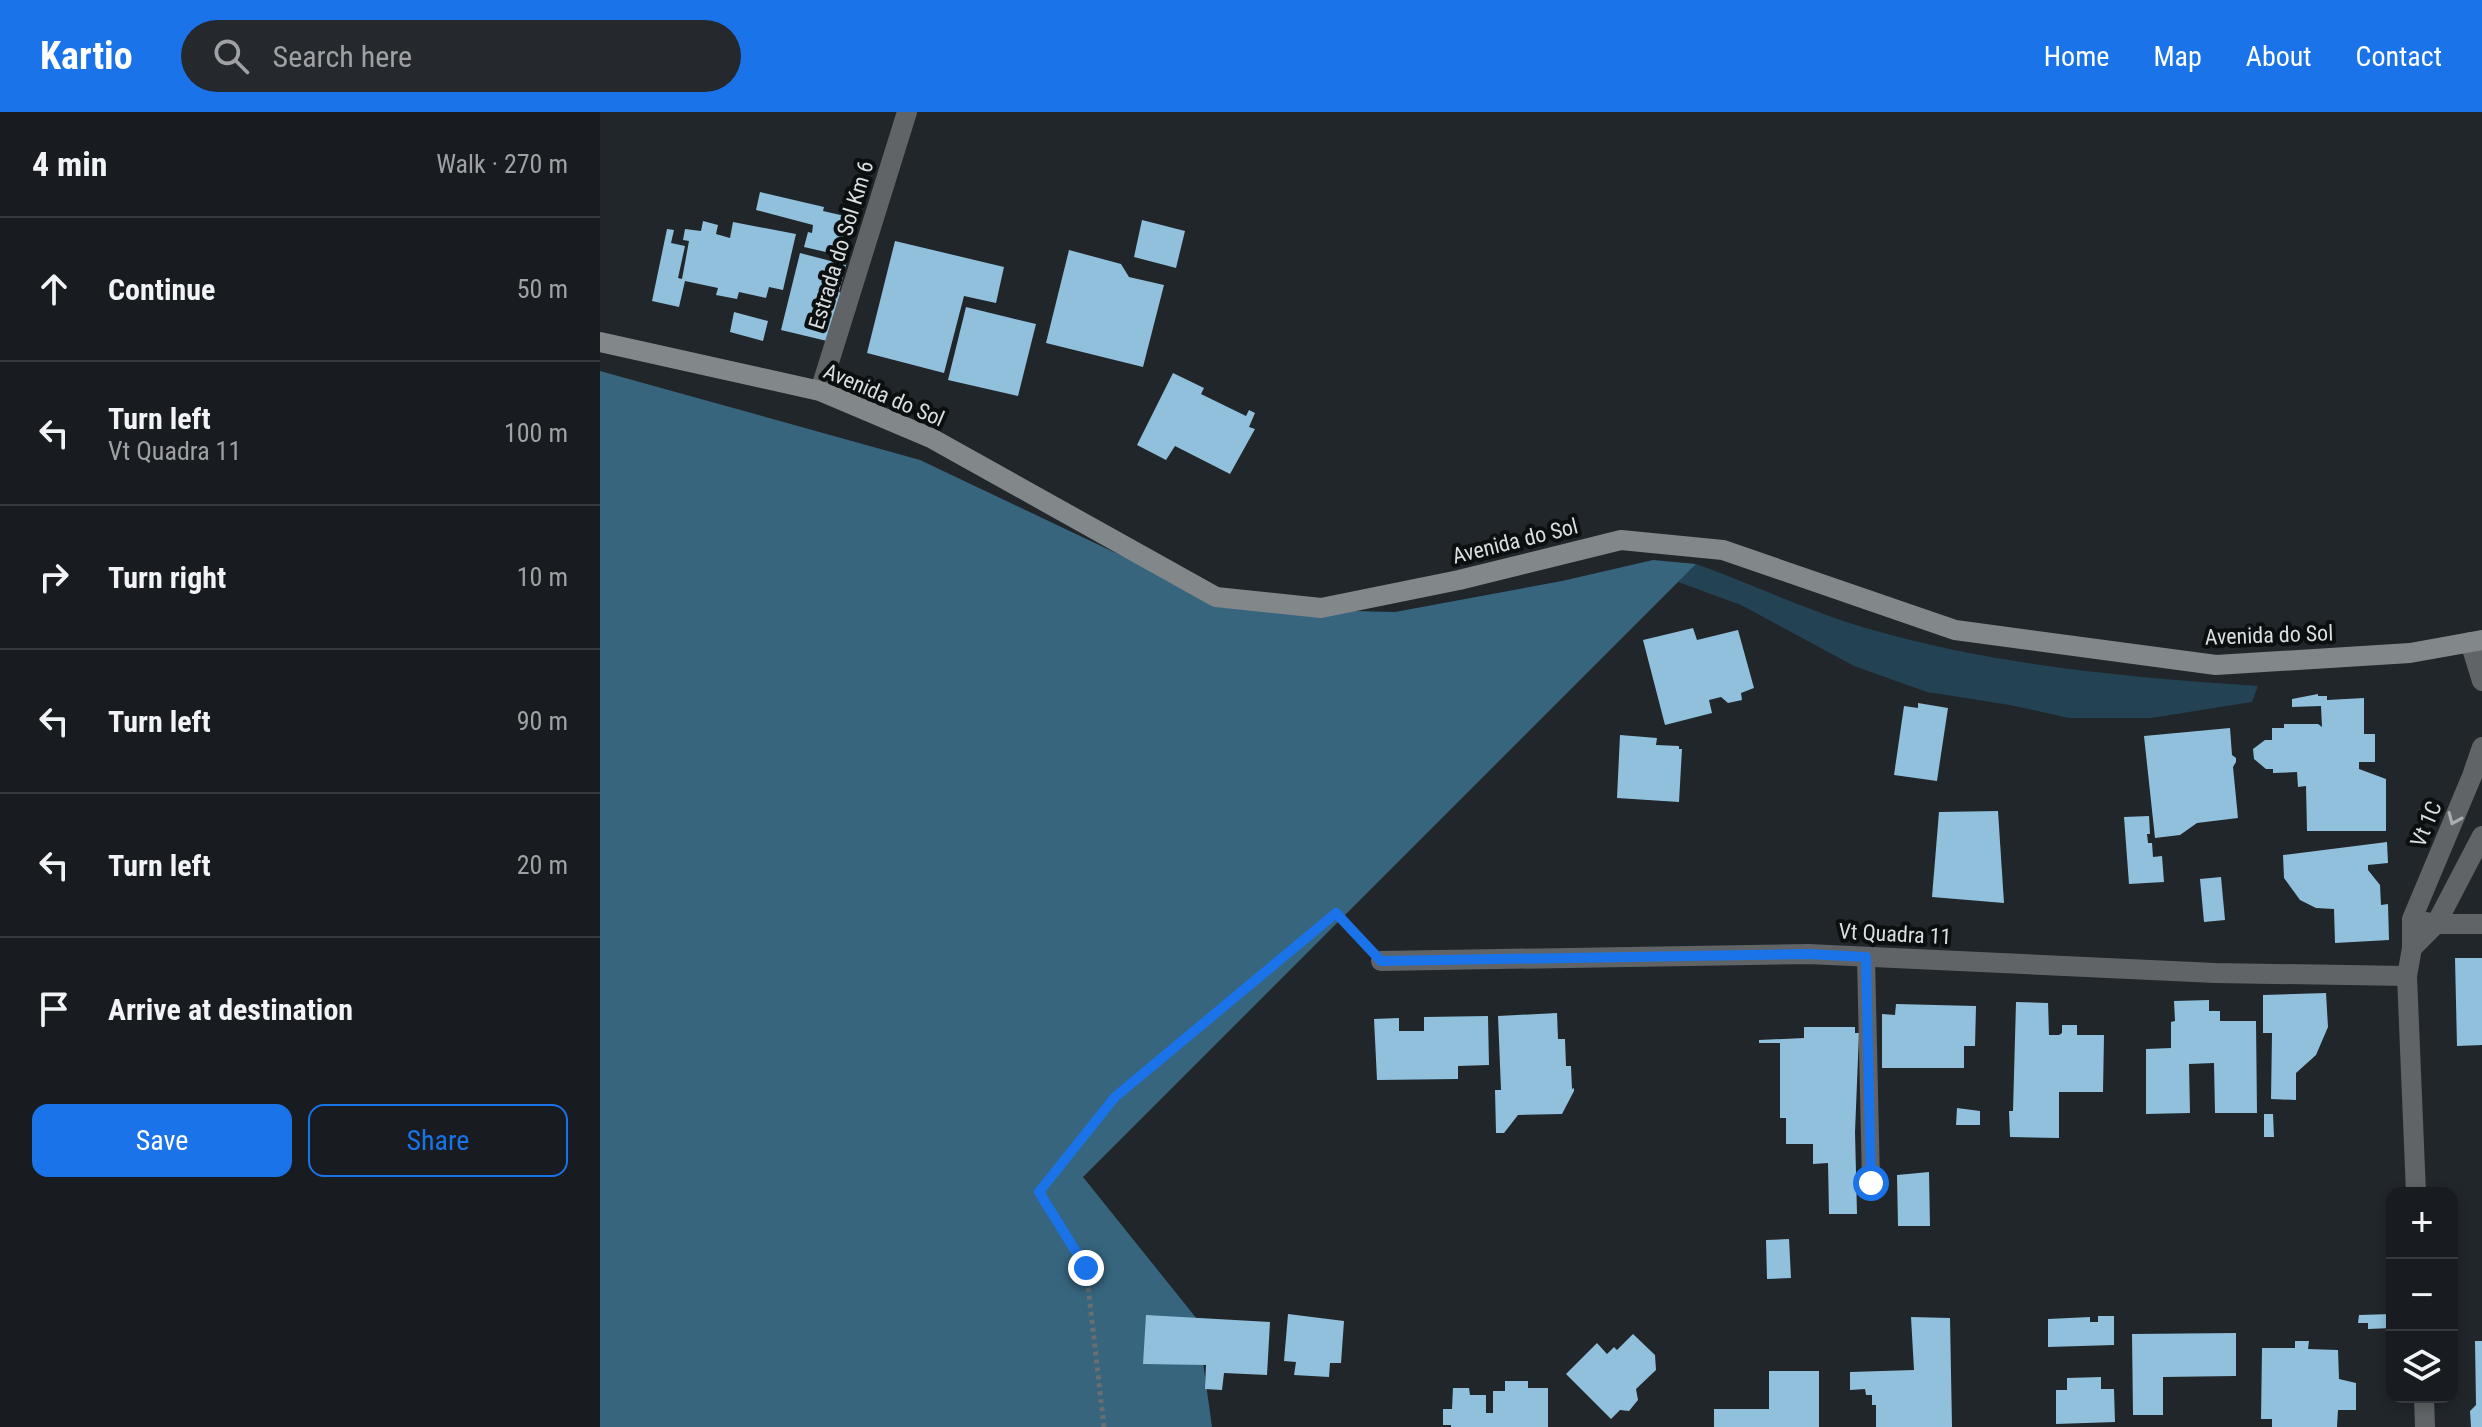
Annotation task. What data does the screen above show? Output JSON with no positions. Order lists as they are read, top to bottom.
{
  "streets": {
    "street": [
      "Estrada do Sol Km 6",
      "Avenida do Sol",
      "Vt 1C",
      "Vt Quadra 11"
    ]
  },
  "crossings": [
    ["Estrada do Sol Km 6", "Avenida do Sol"]
  ],
  "page": {
    "header": "Kartio",
    "search": "Search here",
    "nav": [
      "Home",
      "Map",
      "About",
      "Contact"
    ],
    "heading": ["4 min", "Walk · 270 m"],
    "list": [
      ["Continue", "50 m"],
      ["Turn left", "Vt Quadra 11", "100 m"],
      ["Turn right", "10 m"],
      ["Turn left", "90 m"],
      ["Turn left", "20 m"],
      "Arrive at destination"
    ],
    "buttons": ["Save", "Share"],
    "map_buttons": ["+", "−"]
  }
}
